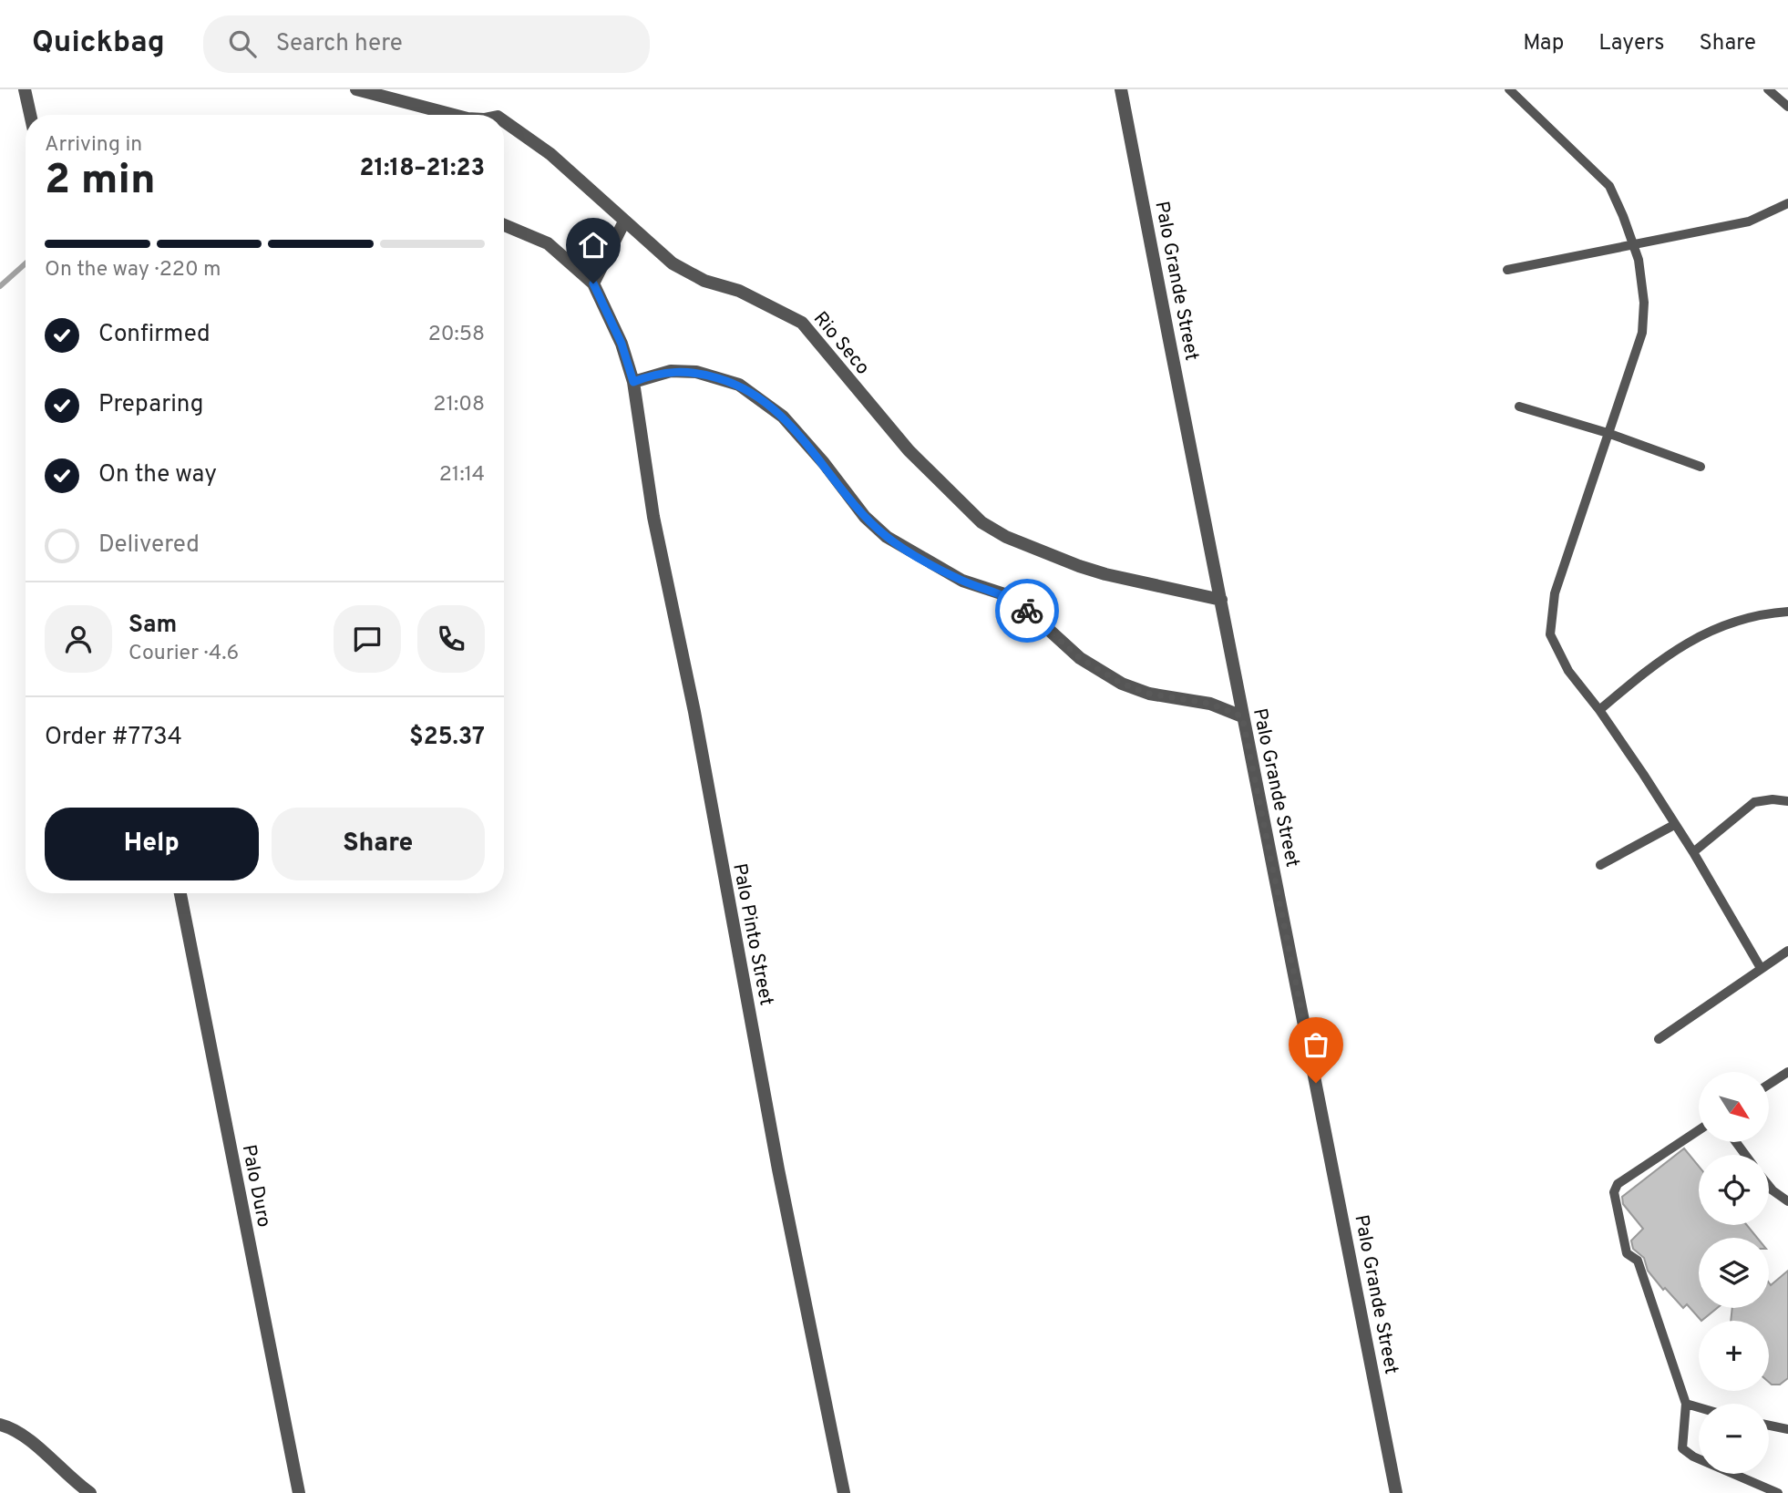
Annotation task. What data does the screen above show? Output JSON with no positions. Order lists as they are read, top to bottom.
{
  "streets": {
    "street": [
      "Palo Grande Street",
      "Rio Seco",
      "Palo Pinto Street",
      "Palo Duro"
    ]
  },
  "crossings": [
    ["Palo Grande Street", "Rio Seco"]
  ],
  "north": "bottom right",
  "page": {
    "header": "Quickbag",
    "search": "Search here",
    "nav": ["Map", "Layers", "Share"],
    "heading": ["2 min", "Arriving in", "21:18–21:23"],
    "panel": [
      "Sam",
      "Courier · 4.6",
      "Order #7734",
      "$25.37"
    ],
    "bar": "On the way · 220 m",
    "list": [
      ["Confirmed", "20:58"],
      ["Preparing", "21:08"],
      ["On the way", "21:14"],
      "Delivered"
    ],
    "buttons": ["Help", "Share"],
    "map_buttons": ["+", "−"]
  }
}
